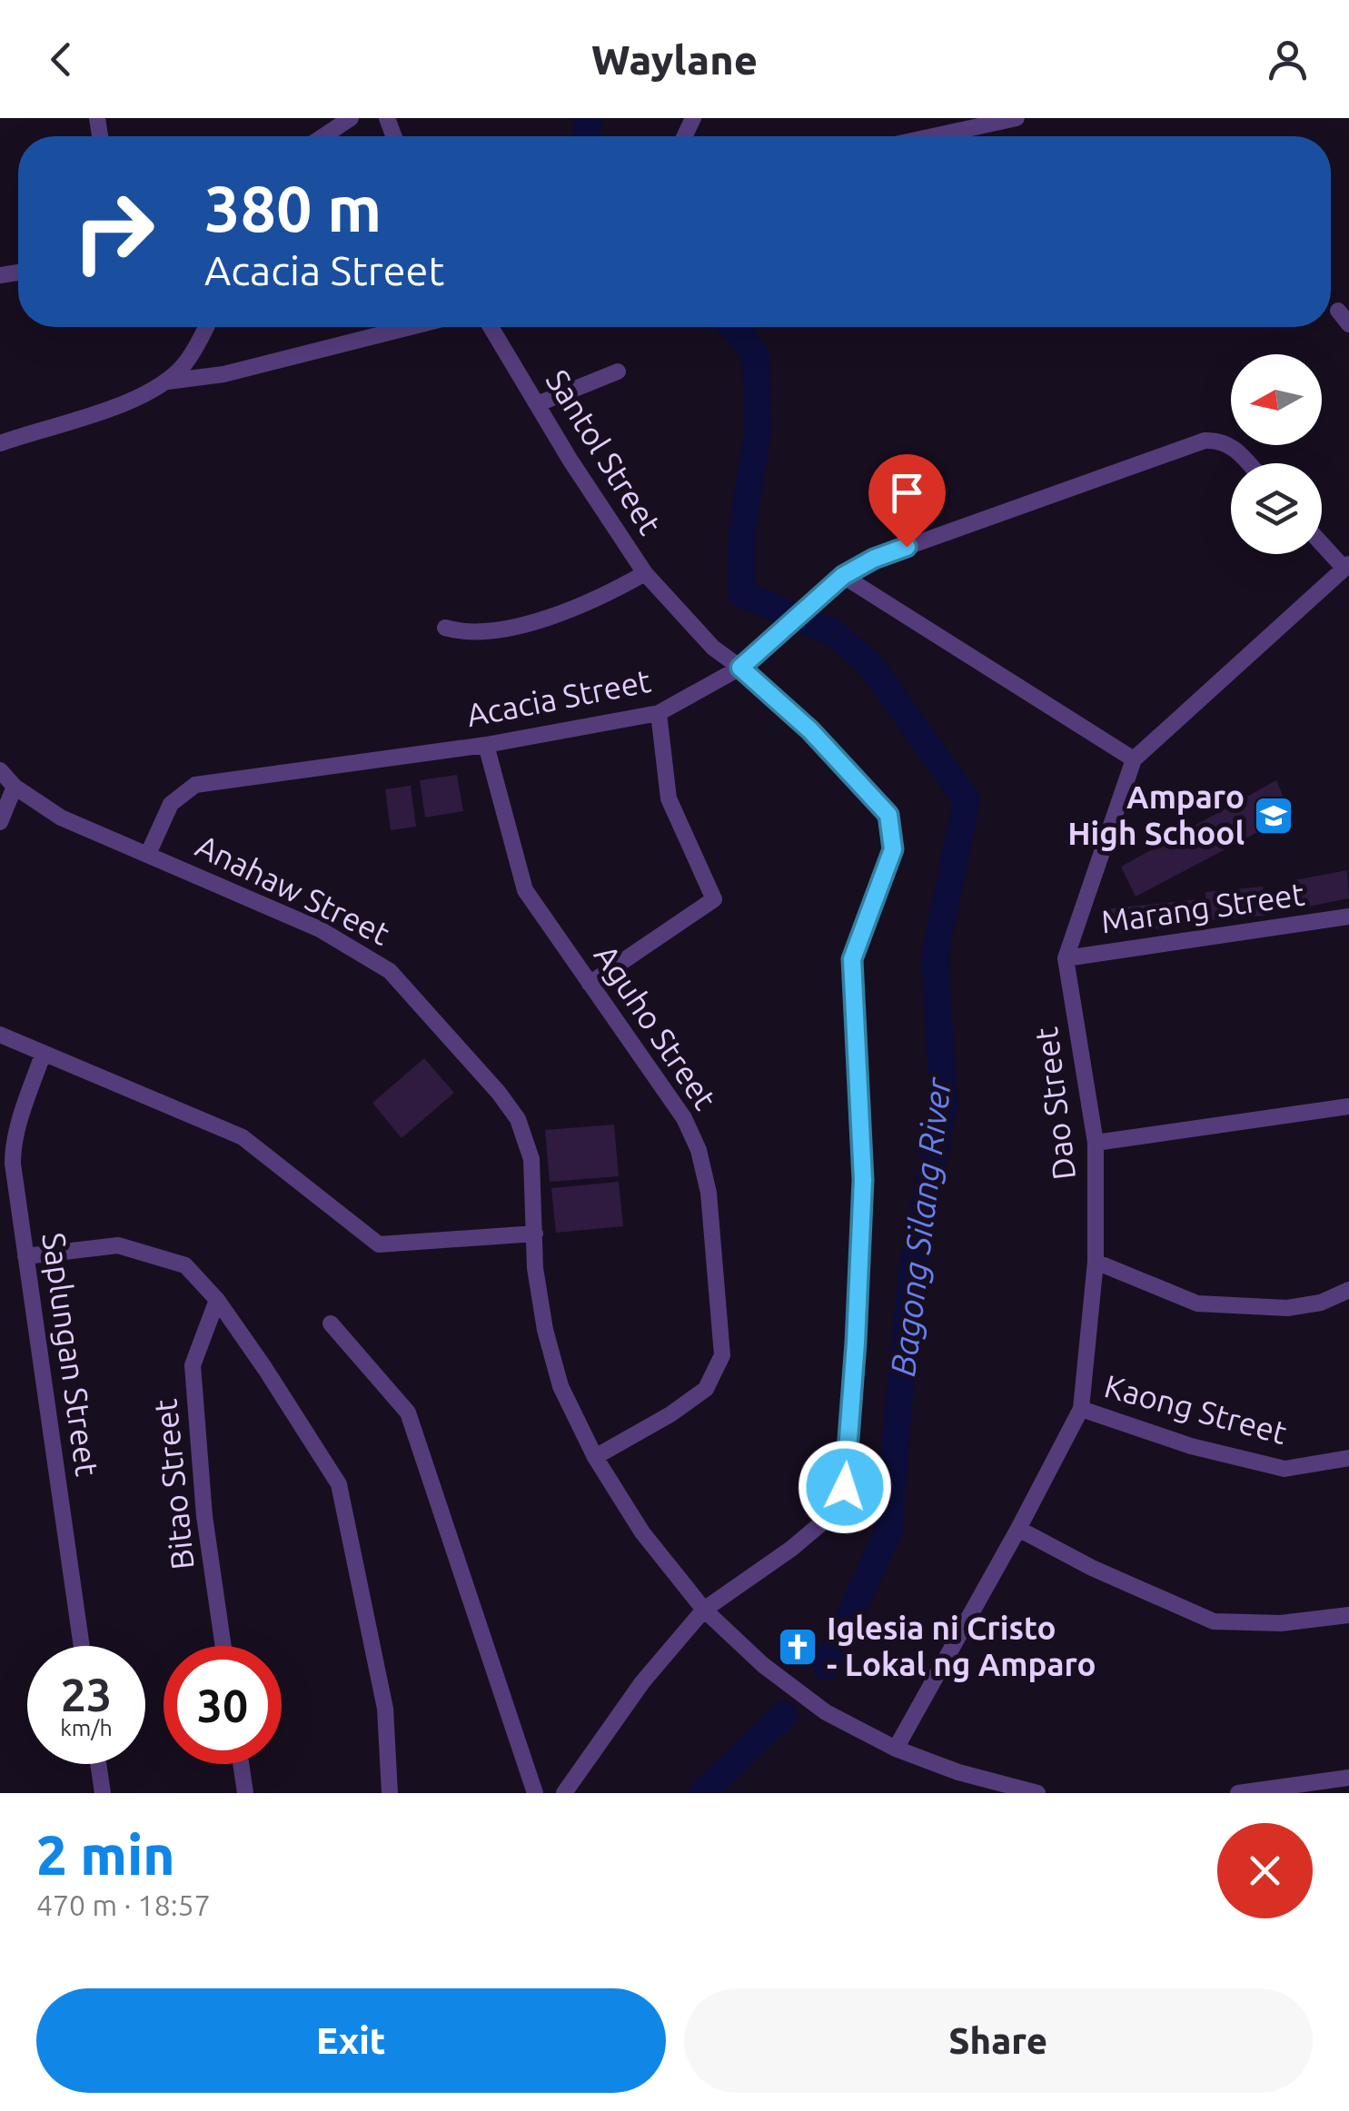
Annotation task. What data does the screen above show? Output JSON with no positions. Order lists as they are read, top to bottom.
{
  "streets": {
    "street": [
      "Santol Street",
      "Acacia Street",
      "Anahaw Street",
      "Marang Street",
      "Aguho Street",
      "Dao Street",
      "Saplungan Street",
      "Kaong Street",
      "Bitao Street"
    ]
  },
  "crossings": [
    ["Santol Street", "Acacia Street"],
    ["Santol Street", "Anahaw Street"],
    ["Acacia Street", "Anahaw Street"],
    ["Acacia Street", "Aguho Street"],
    ["Anahaw Street", "Aguho Street"],
    ["Anahaw Street", "Dao Street"],
    ["Marang Street", "Dao Street"],
    ["Dao Street", "Kaong Street"]
  ],
  "water": ["Bagong Silang River"],
  "places": {
    "school or university": ["Amparo High School"],
    "church": ["Iglesia ni Cristo - Lokal ng Amparo"]
  },
  "north": "left",
  "page": {
    "header": "Waylane",
    "turn": ["380 m", "Acacia Street"],
    "speed": "23 km/h",
    "limit": "30",
    "heading": ["2 min", "470 m · 18:57"],
    "buttons": ["Exit", "Share"]
  }
}
